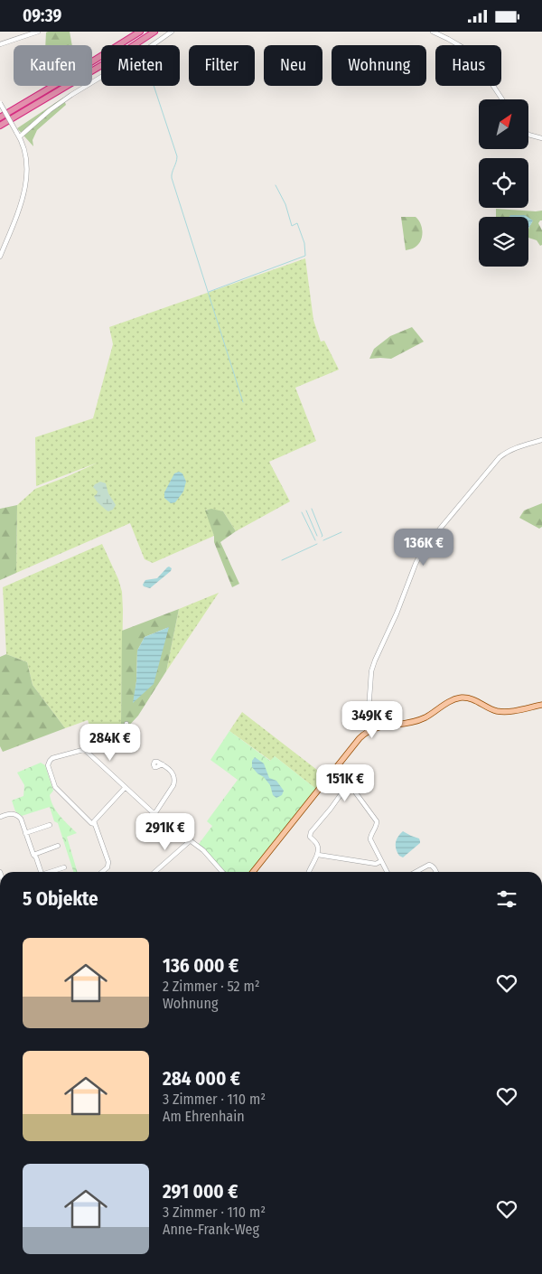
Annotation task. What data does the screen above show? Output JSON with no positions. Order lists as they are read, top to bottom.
{
  "north": "top right",
  "page": {
    "status": "09:39",
    "chip": [
      "Kaufen",
      "Mieten",
      "Filter",
      "Neu",
      "Wohnung",
      "Haus"
    ],
    "price": [
      "136K €",
      "349K €",
      "284K €",
      "151K €",
      "291K €"
    ],
    "heading": "5 Objekte",
    "list": [
      {
        "name": "136 000 €",
        "note": "2 Zimmer · 52 m² · Wohnung"
      },
      {
        "name": "284 000 €",
        "note": "3 Zimmer · 110 m² · Am Ehrenhain"
      },
      {
        "name": "291 000 €",
        "note": "3 Zimmer · 110 m² · Anne-Frank-Weg"
      }
    ]
  }
}
